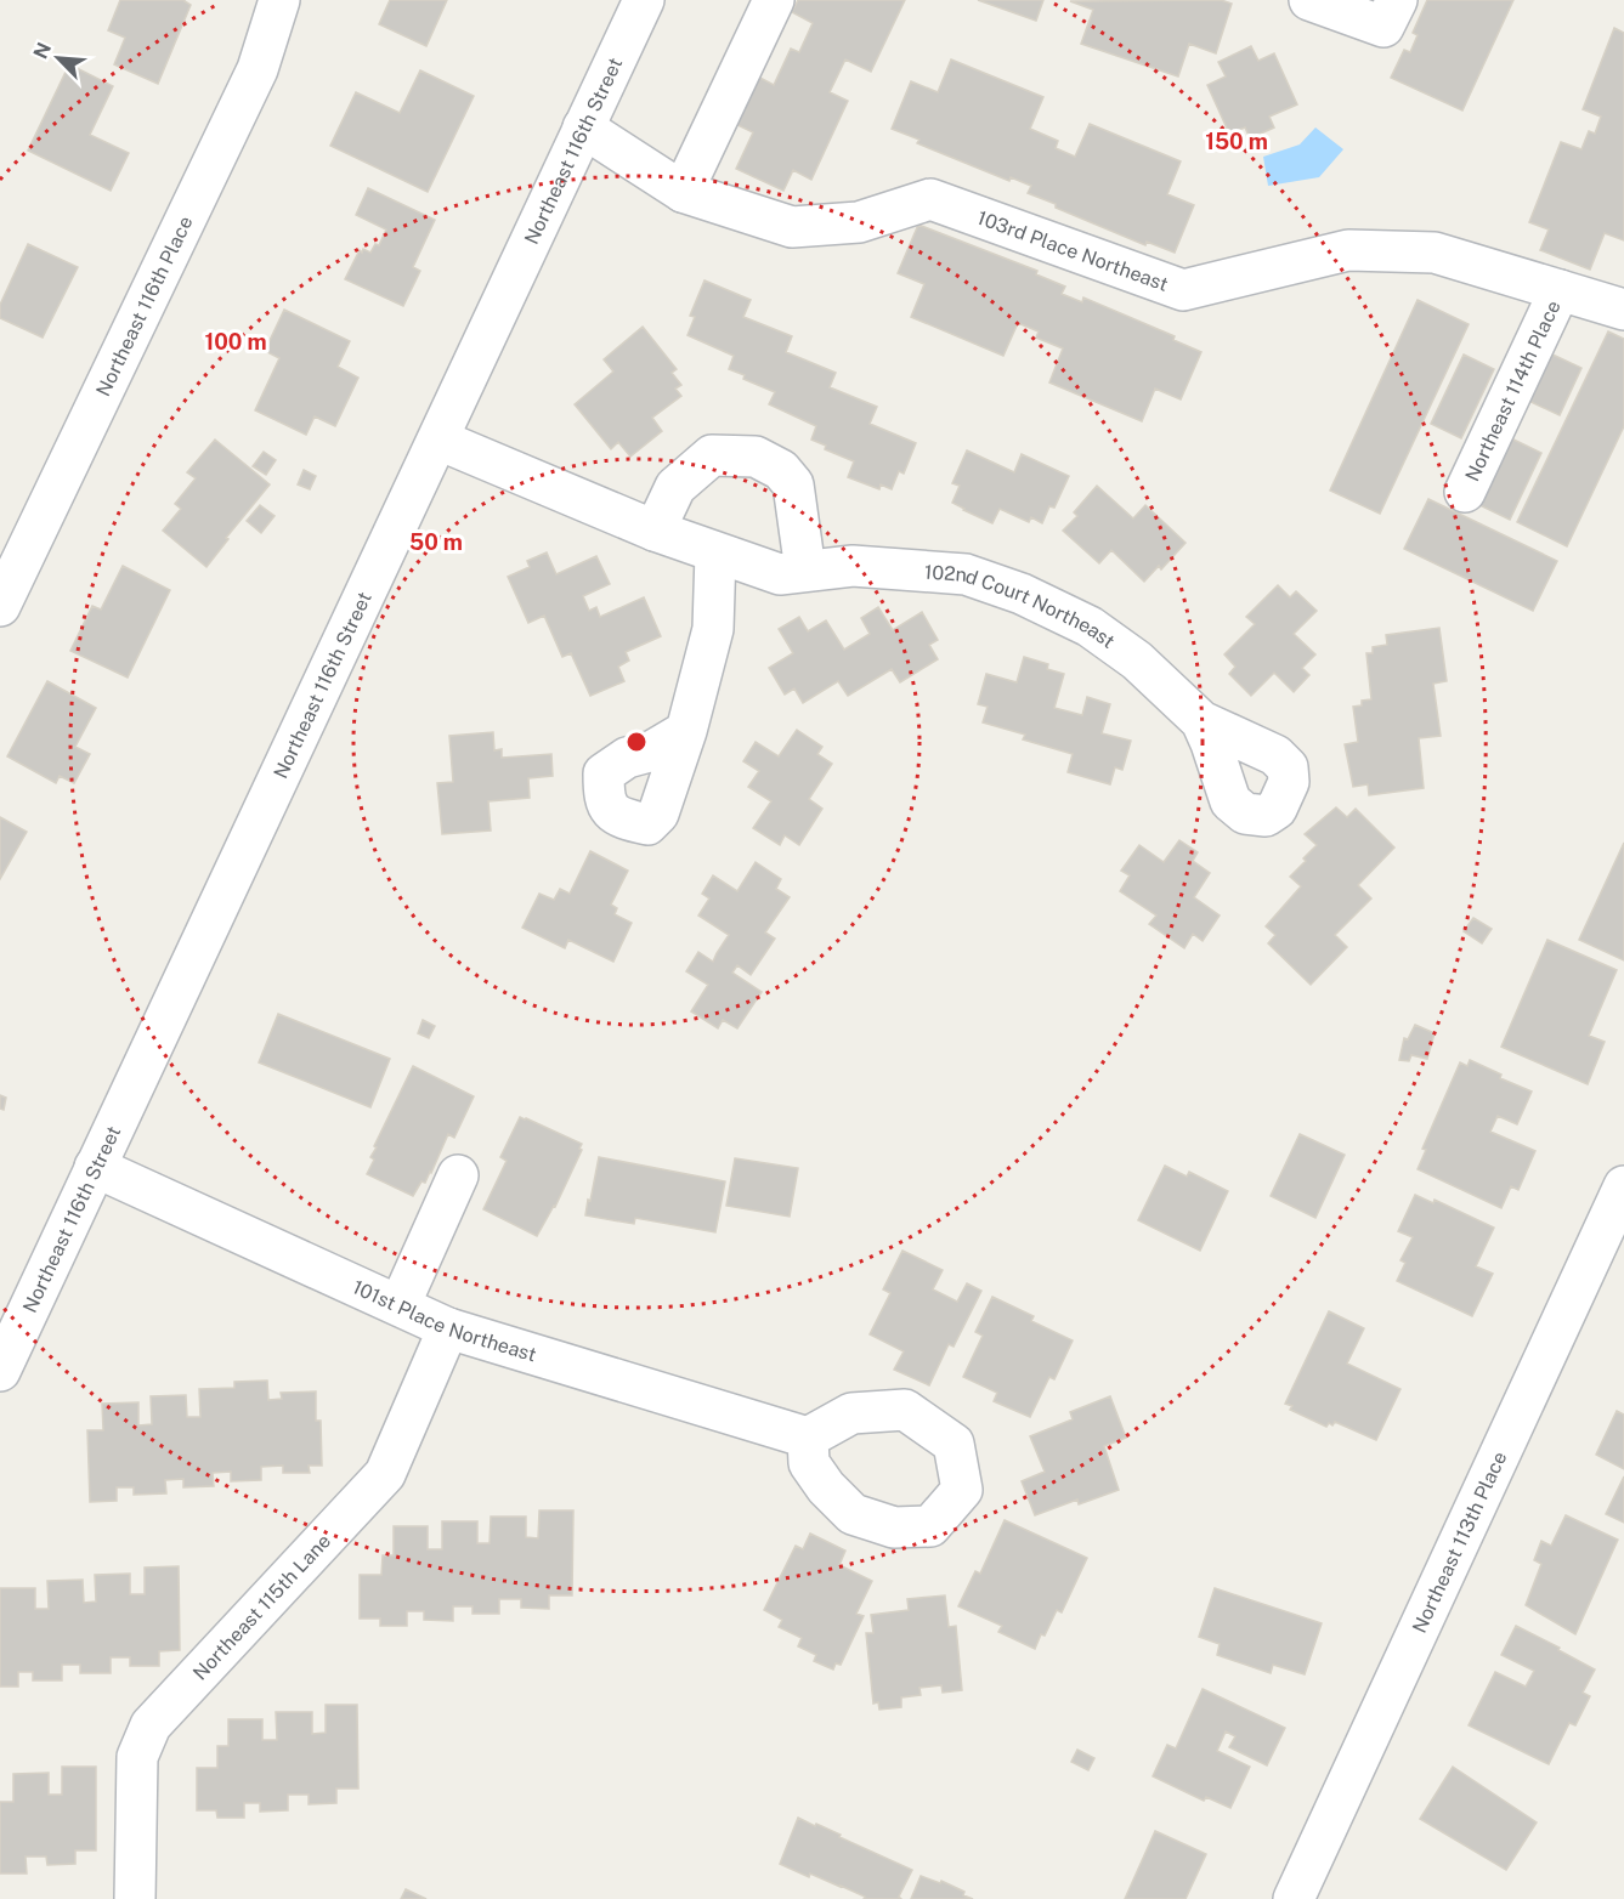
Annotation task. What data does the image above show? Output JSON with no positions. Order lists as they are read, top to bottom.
{
  "streets": {
    "street": [
      "Northeast 116th Street",
      "103rd Place Northeast",
      "Northeast 116th Place",
      "Northeast 114th Place",
      "102nd Court Northeast",
      "101st Place Northeast",
      "Northeast 113th Place",
      "Northeast 115th Lane"
    ]
  },
  "crossings": [
    ["Northeast 116th Street", "103rd Place Northeast"],
    ["Northeast 116th Street", "102nd Court Northeast"],
    ["Northeast 116th Street", "101st Place Northeast"],
    ["103rd Place Northeast", "Northeast 114th Place"],
    ["101st Place Northeast", "Northeast 115th Lane"]
  ],
  "north": "top left",
  "rings": ["150 m", "100 m", "50 m"]
}
